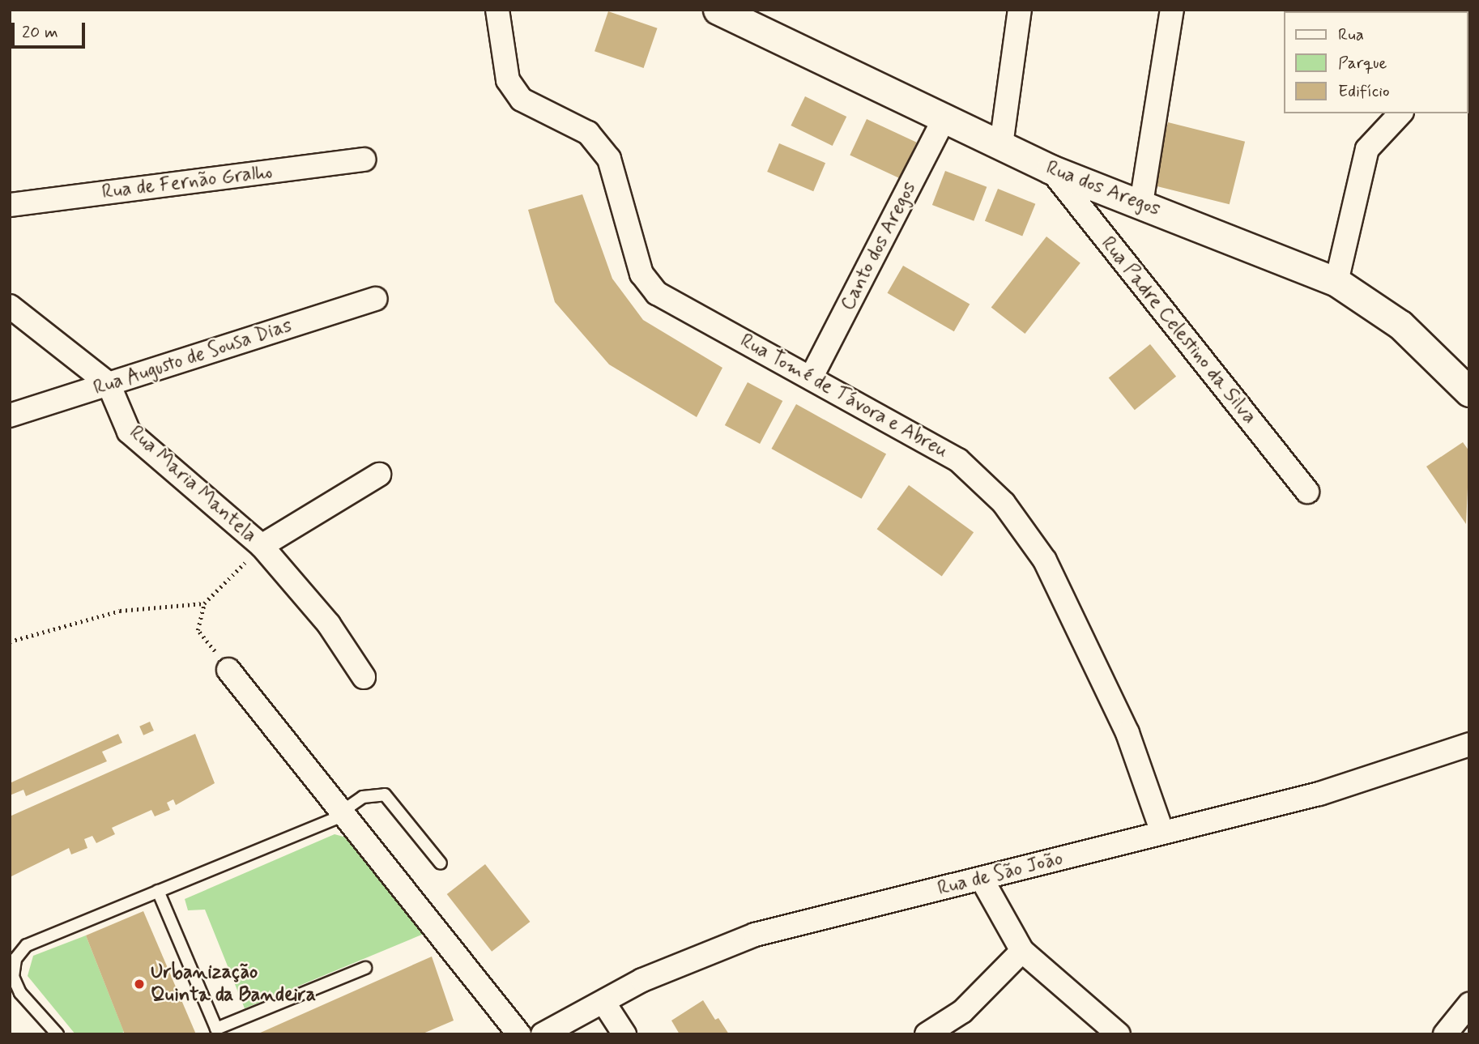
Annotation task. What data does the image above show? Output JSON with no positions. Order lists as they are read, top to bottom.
{
  "streets": {
    "street": [
      "Rua de Fernão Gralho",
      "Rua dos Aregos",
      "Canto dos Aregos",
      "Rua Padre Celestino da Silva",
      "Rua Augusto de Sousa Dias",
      "Rua Tomé de Távora e Abreu",
      "Rua Maria Mantela",
      "Rua de São João"
    ]
  },
  "crossings": [
    ["Rua dos Aregos", "Canto dos Aregos"],
    ["Rua dos Aregos", "Rua Padre Celestino da Silva"],
    ["Canto dos Aregos", "Rua Tomé de Távora e Abreu"],
    ["Rua Augusto de Sousa Dias", "Rua Maria Mantela"],
    ["Rua Tomé de Távora e Abreu", "Rua de São João"]
  ],
  "places": ["Urbanização Quinta da Bandeira"],
  "legend": ["Rua", "Parque", "Edifício"],
  "scale_bar": "20 m"
}
